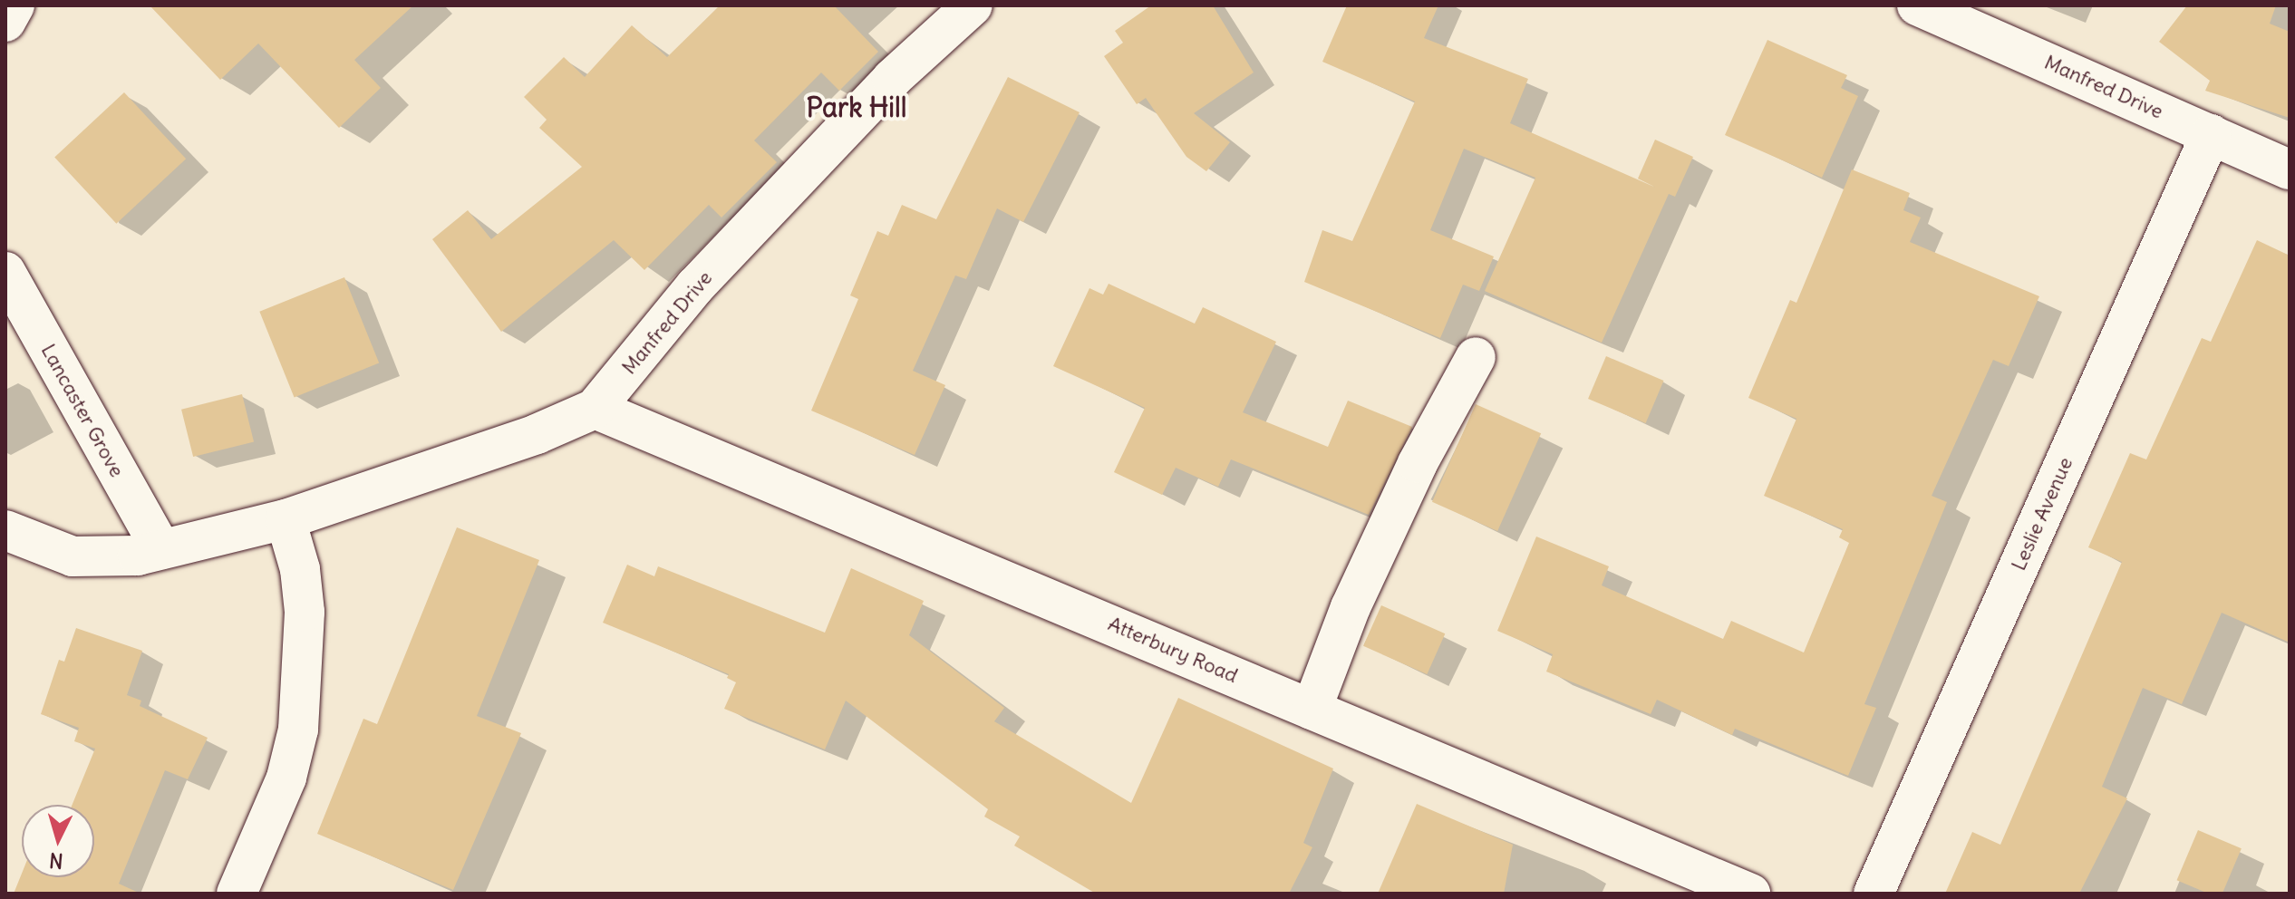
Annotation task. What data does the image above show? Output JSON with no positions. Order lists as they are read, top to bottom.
{
  "streets": {
    "street": [
      "Manfred Drive",
      "Lancaster Grove",
      "Leslie Avenue",
      "Atterbury Road"
    ]
  },
  "crossings": [
    ["Manfred Drive", "Lancaster Grove"],
    ["Manfred Drive", "Leslie Avenue"],
    ["Manfred Drive", "Atterbury Road"]
  ],
  "districts": ["Park Hill"],
  "north": "bottom"
}
